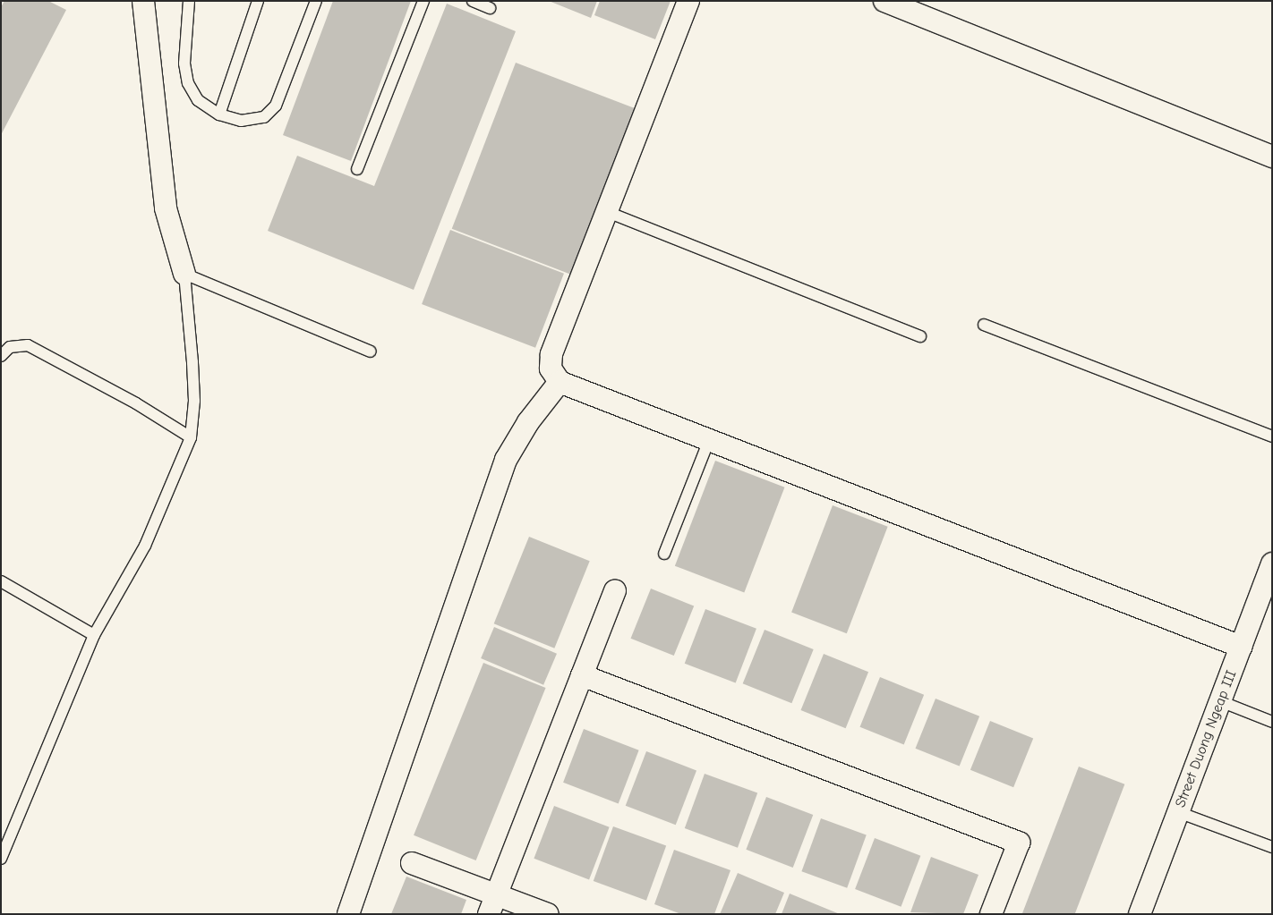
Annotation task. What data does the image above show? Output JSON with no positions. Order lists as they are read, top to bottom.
{
  "streets": {
    "street": ["Street Duong Ngeap III"]
  }
}
